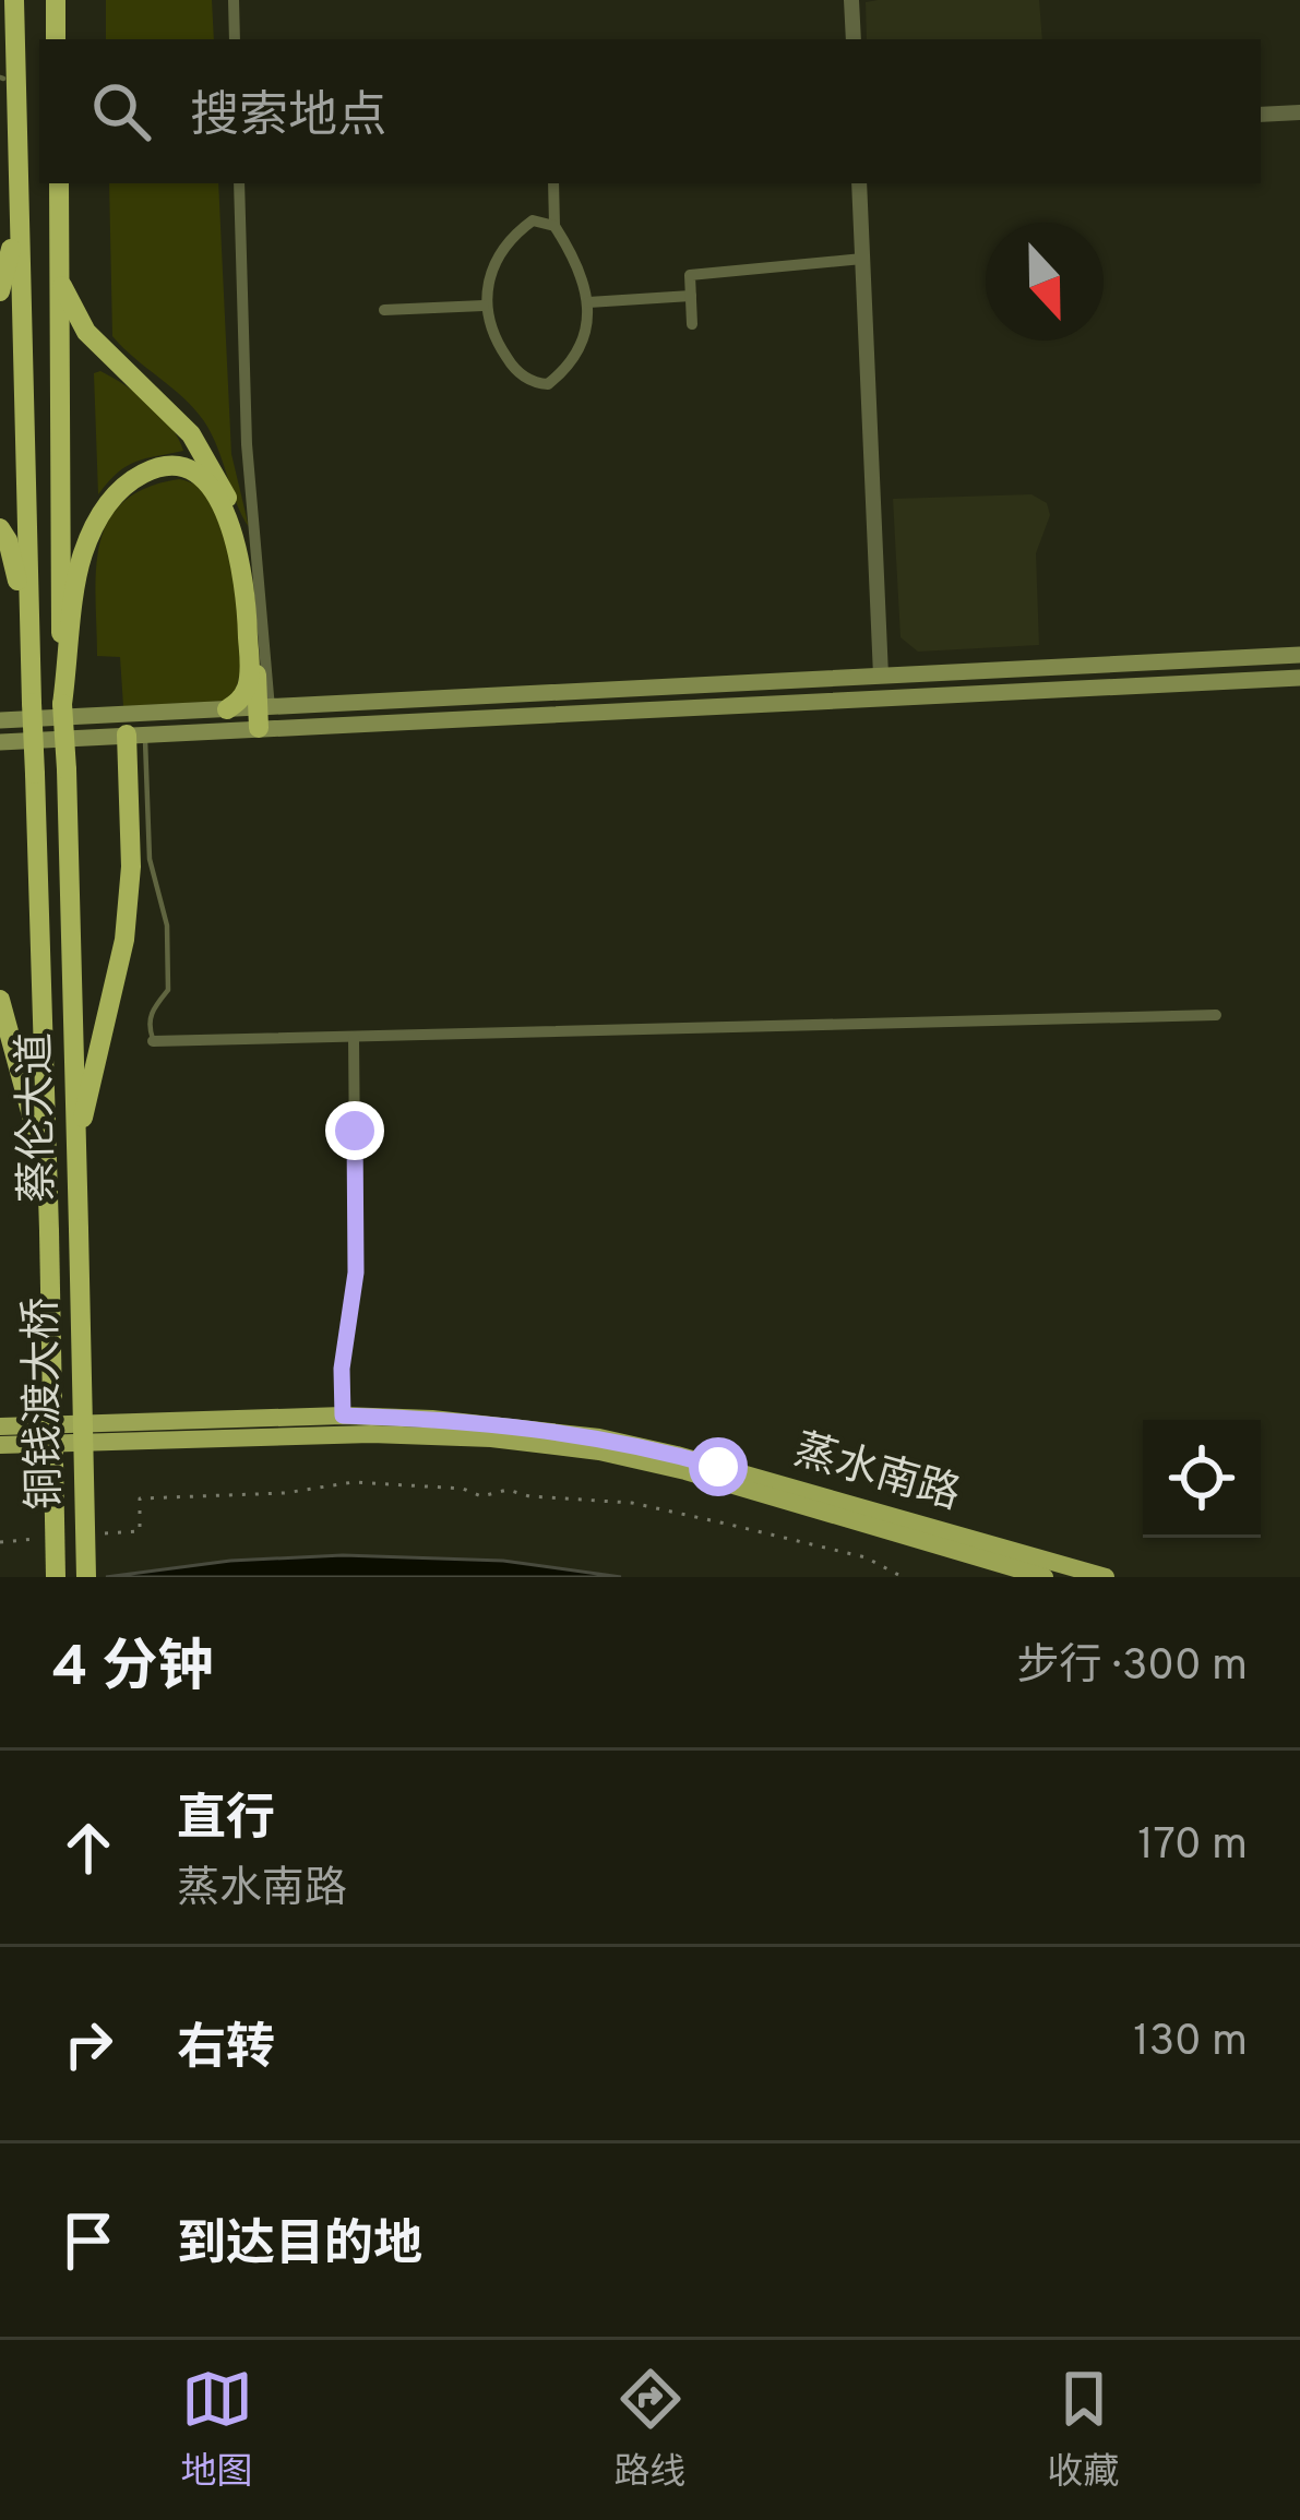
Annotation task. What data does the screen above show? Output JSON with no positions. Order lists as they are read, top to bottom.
{
  "streets": {
    "highway": ["蔡伦大道", "铜钱渡大桥"],
    "main road": ["蒸水南路"]
  },
  "crossings": [
    ["蔡伦大道", "铜钱渡大桥"]
  ],
  "north": "bottom",
  "page": {
    "search": "搜索地点",
    "heading": ["4 分钟", "步行 · 300 m"],
    "list": [
      ["直行", "蒸水南路", "170 m"],
      ["右转", "130 m"],
      "到达目的地"
    ],
    "nav": ["地图", "路线", "收藏"]
  }
}
